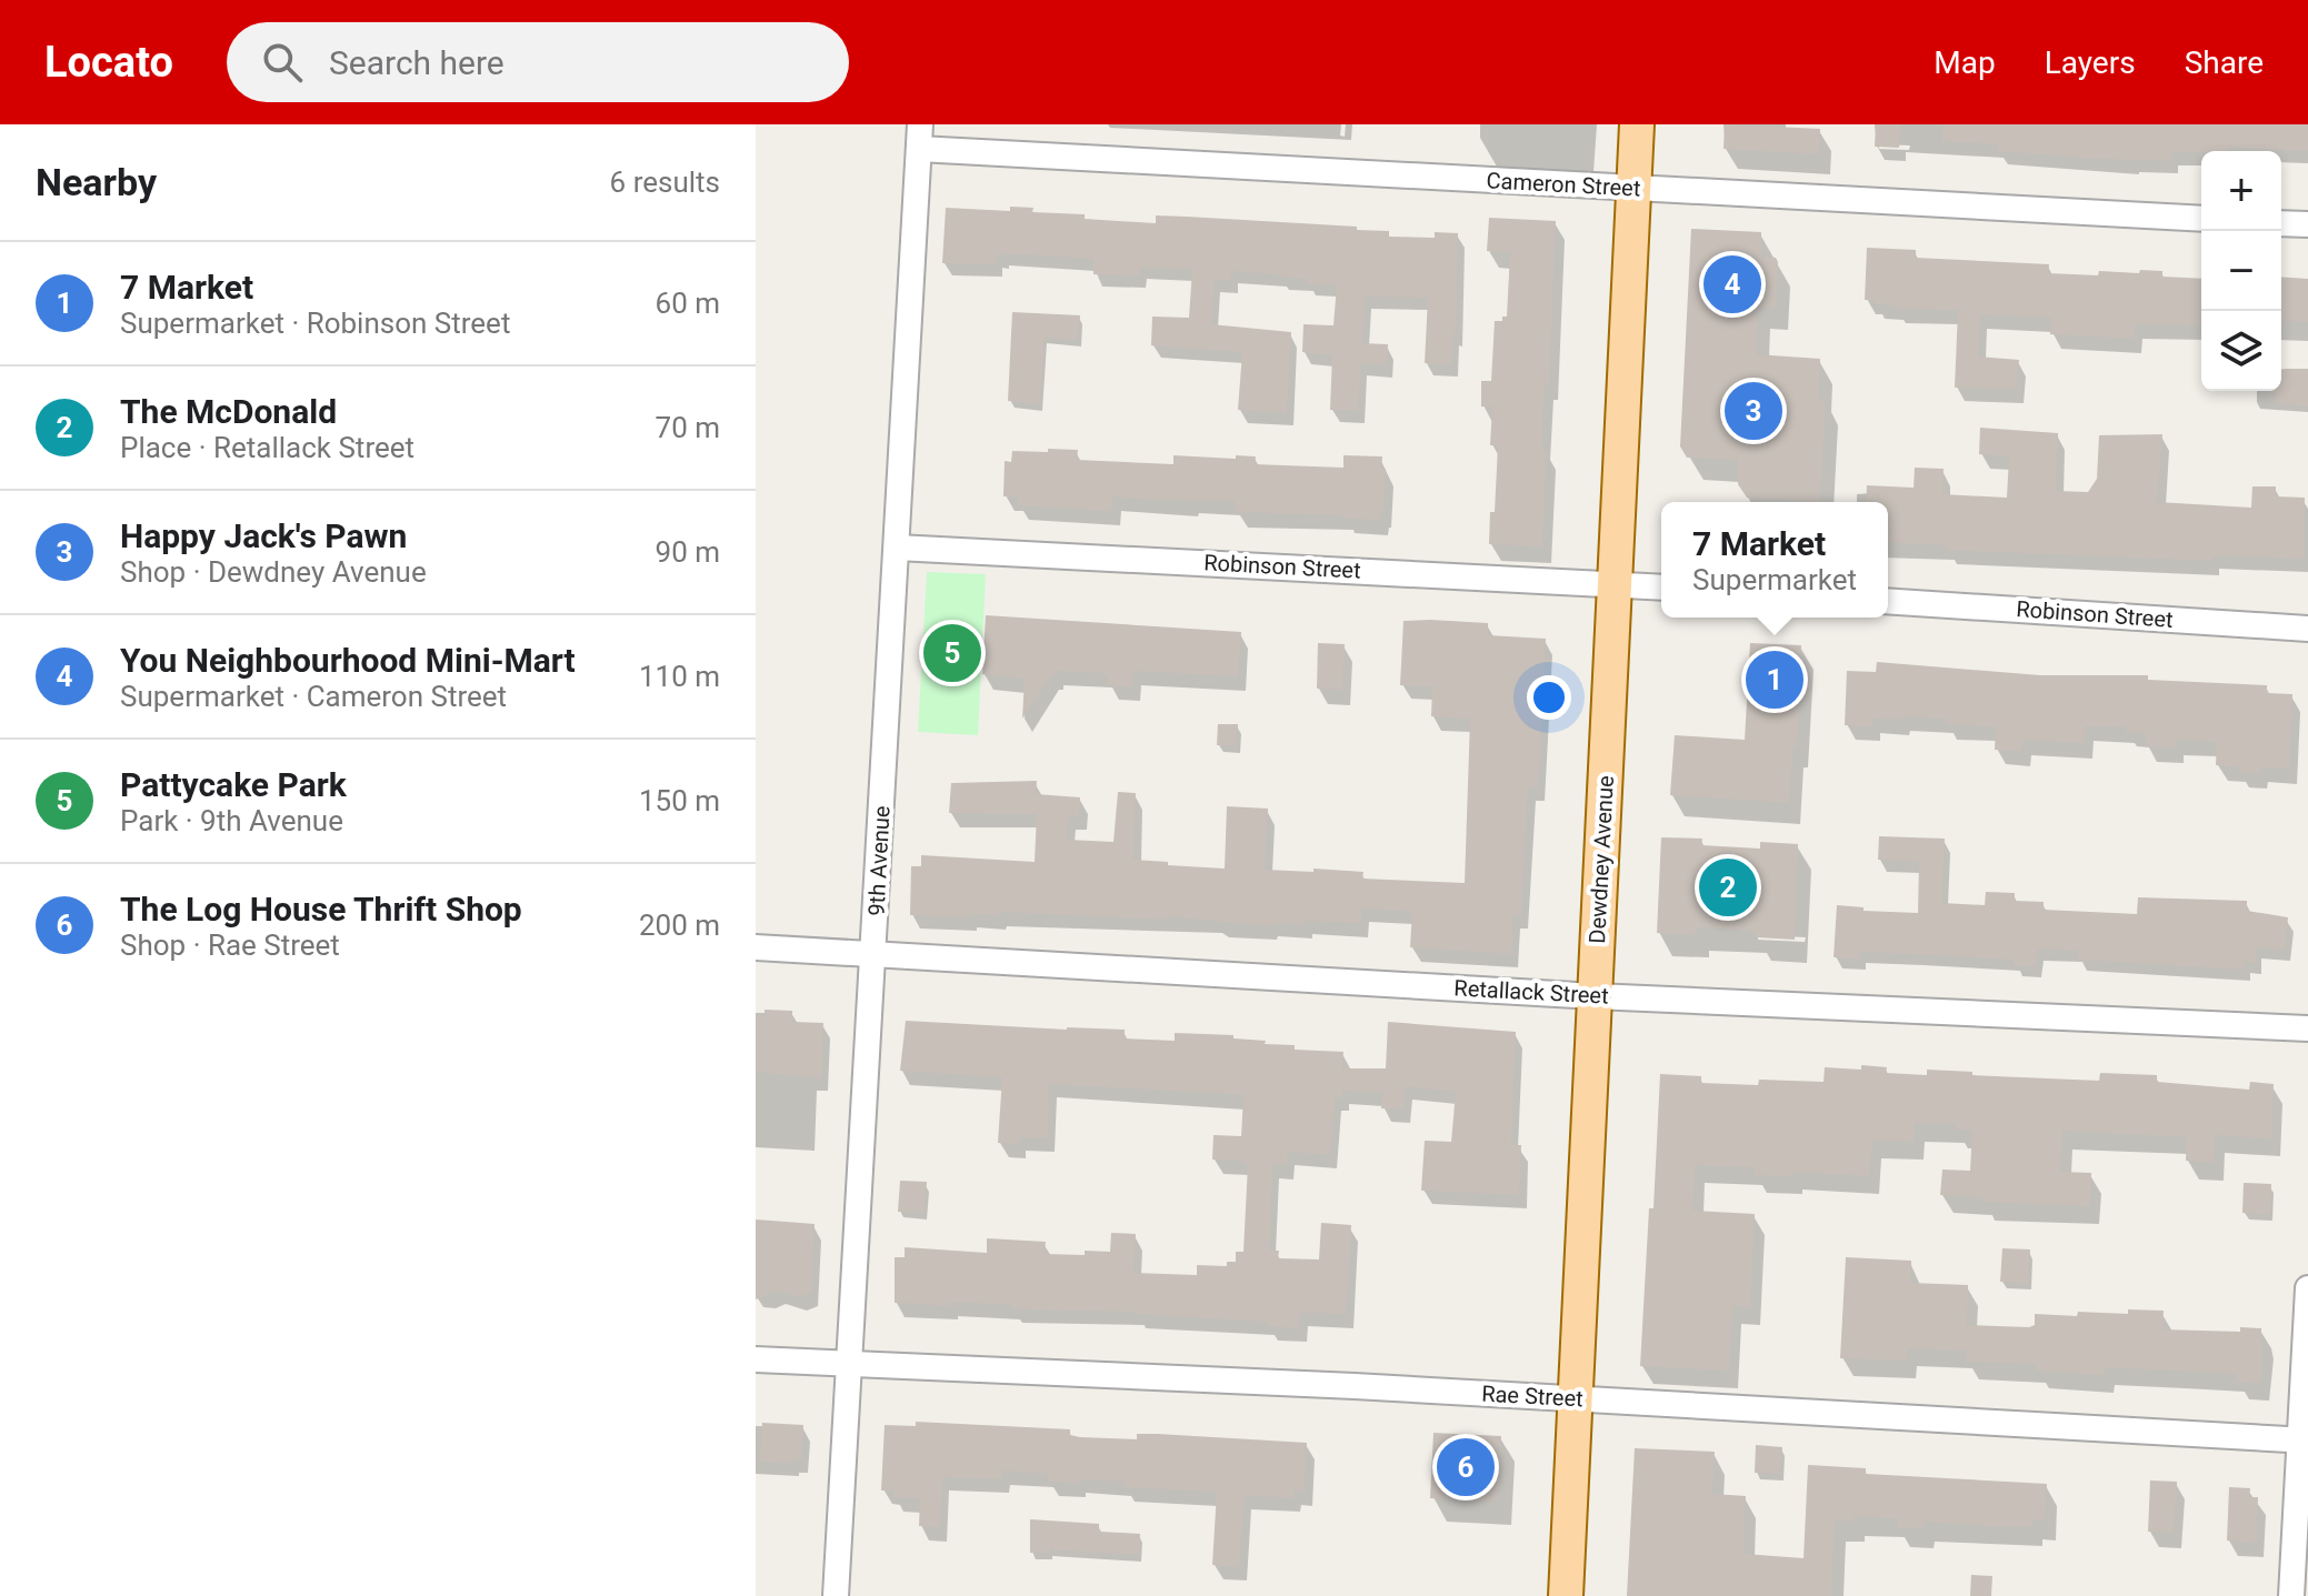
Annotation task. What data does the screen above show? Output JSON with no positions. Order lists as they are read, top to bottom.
{
  "streets": {
    "main road": ["Dewdney Avenue"],
    "street": [
      "Cameron Street",
      "Robinson Street",
      "9th Avenue",
      "Retallack Street",
      "Rae Street"
    ]
  },
  "crossings": [
    ["Cameron Street", "Dewdney Avenue"],
    ["Cameron Street", "9th Avenue"],
    ["Robinson Street", "Dewdney Avenue"],
    ["Robinson Street", "9th Avenue"],
    ["Dewdney Avenue", "Retallack Street"],
    ["Dewdney Avenue", "Rae Street"],
    ["9th Avenue", "Retallack Street"],
    ["9th Avenue", "Rae Street"]
  ],
  "page": {
    "header": "Locato",
    "search": "Search here",
    "nav": ["Map", "Layers", "Share"],
    "heading": ["Nearby", "6 results"],
    "map_buttons": ["+", "−"],
    "list": [
      {
        "mark": "1",
        "name": "7 Market",
        "note": "Supermarket · Robinson Street",
        "value": "60 m"
      },
      {
        "mark": "2",
        "name": "The McDonald",
        "note": "Place · Retallack Street",
        "value": "70 m"
      },
      {
        "mark": "3",
        "name": "Happy Jack's Pawn",
        "note": "Shop · Dewdney Avenue",
        "value": "90 m"
      },
      {
        "mark": "4",
        "name": "You Neighbourhood Mini-Mart",
        "note": "Supermarket · Cameron Street",
        "value": "110 m"
      },
      {
        "mark": "5",
        "name": "Pattycake Park",
        "note": "Park · 9th Avenue",
        "value": "150 m"
      },
      {
        "mark": "6",
        "name": "The Log House Thrift Shop",
        "note": "Shop · Rae Street",
        "value": "200 m"
      }
    ],
    "pins": [
      "4",
      "3",
      "5",
      "1",
      "2",
      "6"
    ],
    "popup": ["7 Market", "Supermarket"]
  }
}
